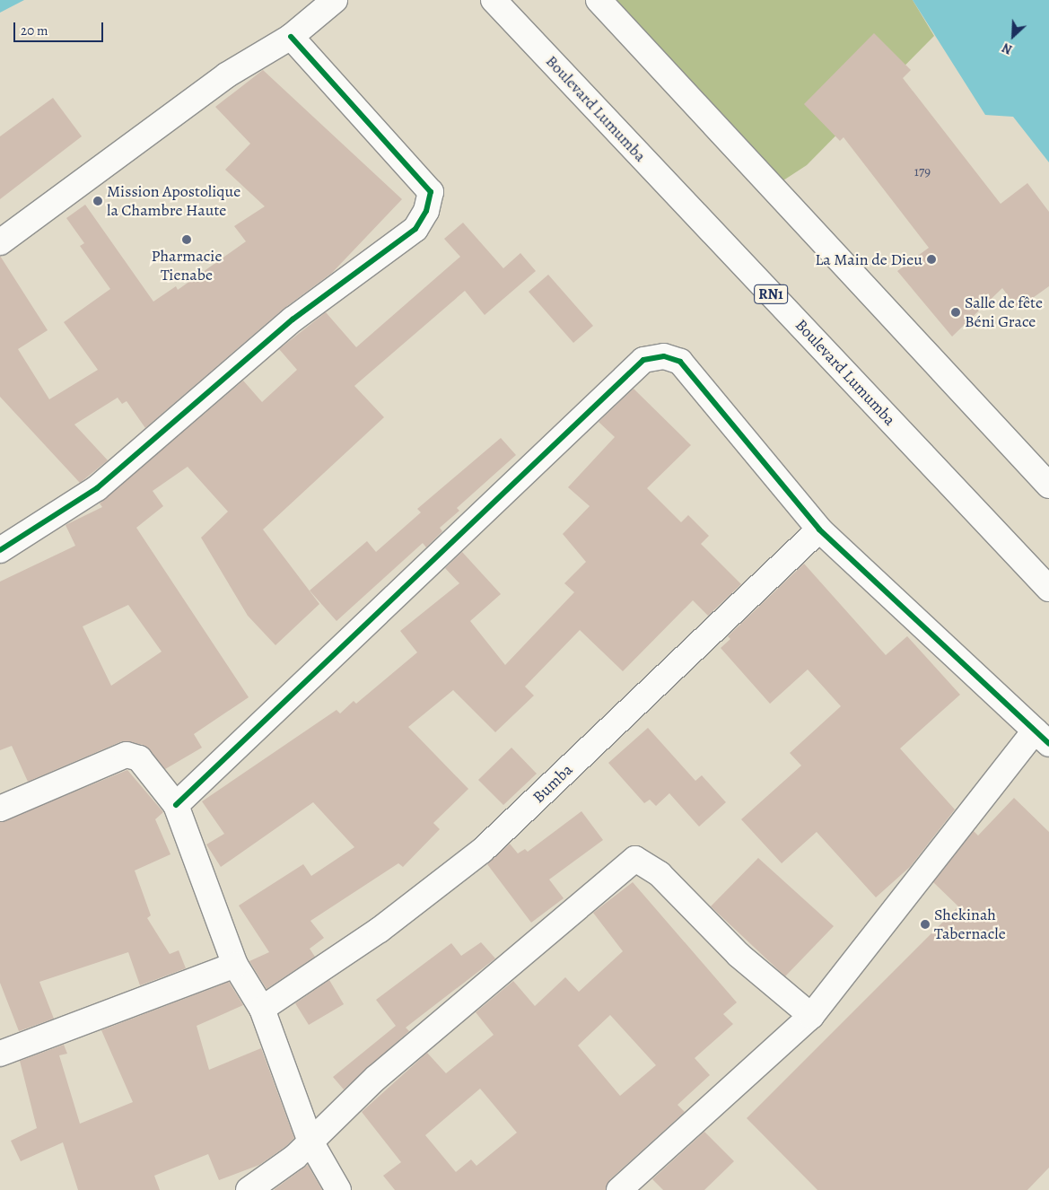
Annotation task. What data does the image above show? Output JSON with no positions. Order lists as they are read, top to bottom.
{
  "streets": {
    "main road": ["Boulevard Lumumba", "RN1", "Bumba"]
  },
  "places": [
    "Mission Apostolique la Chambre Haute",
    "Pharmacie Tienabe",
    "La Main de Dieu",
    "Salle de fête Béni Grace",
    "Shekinah Tabernacle"
  ],
  "house_numbers": ["179"],
  "scale_bar": "20 m",
  "north": "bottom left"
}
